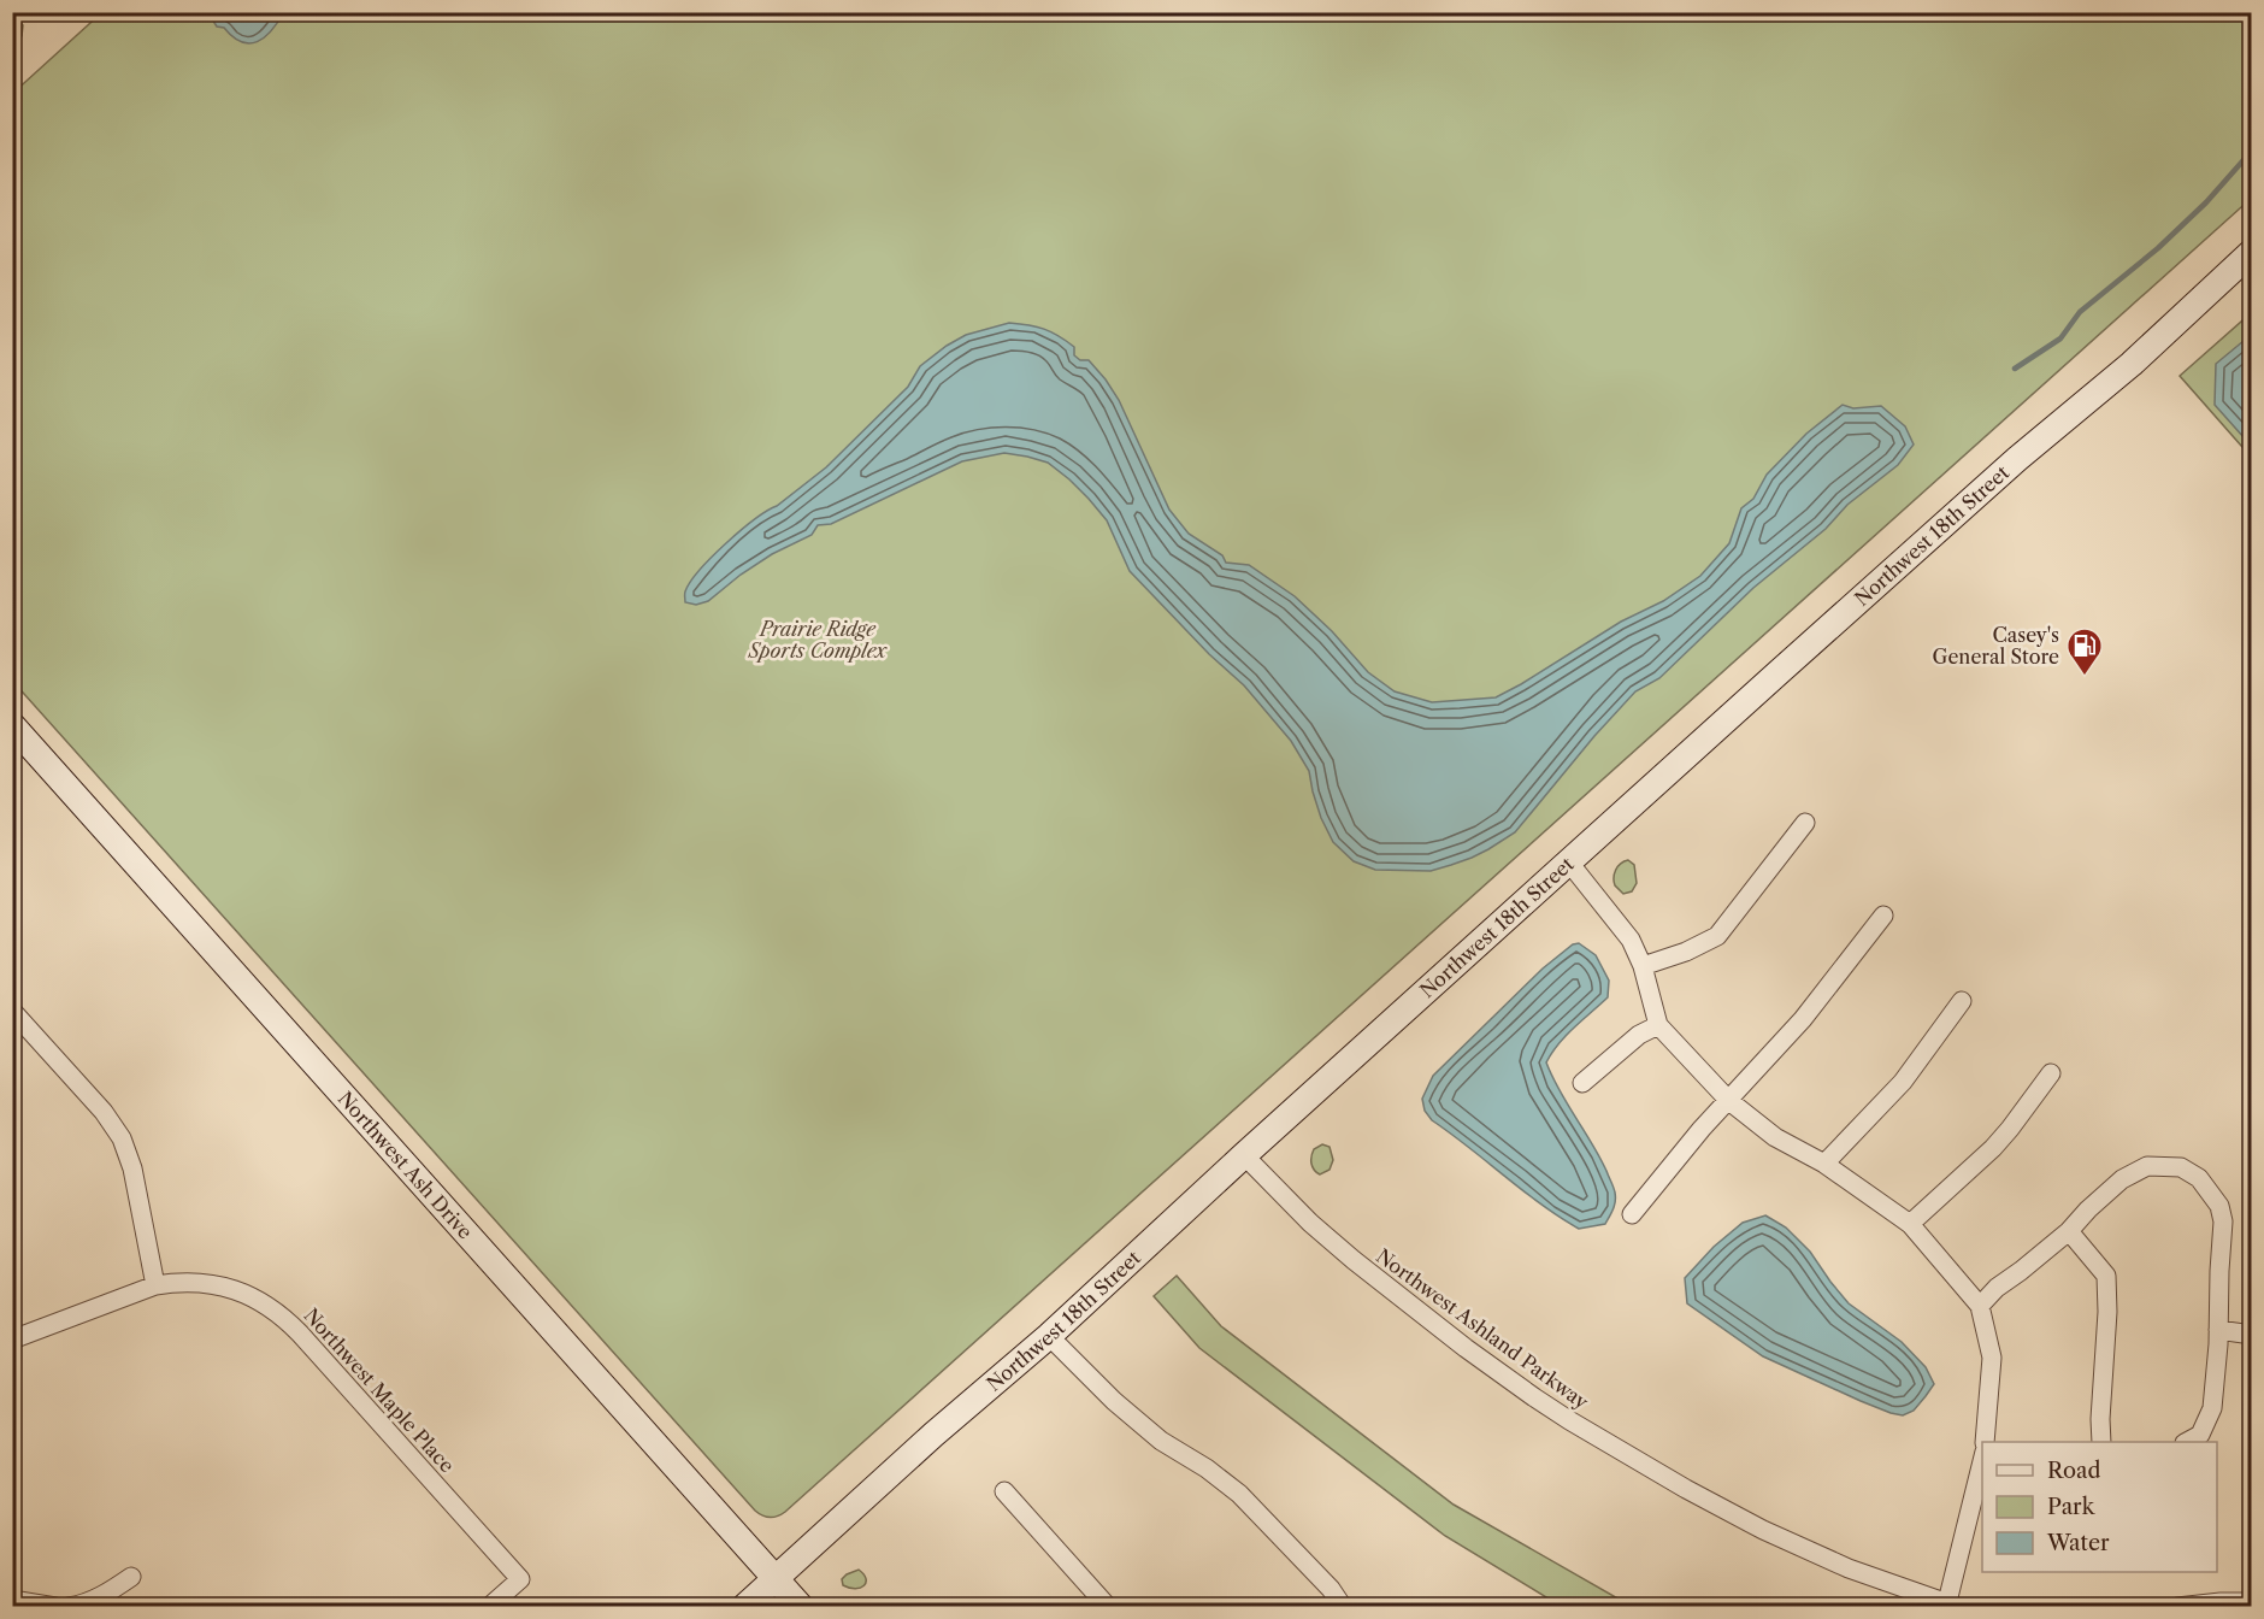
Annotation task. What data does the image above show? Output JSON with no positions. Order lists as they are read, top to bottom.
{
  "streets": {
    "main road": ["Northwest 18th Street", "Northwest Ash Drive"],
    "street": ["Northwest Ashland Parkway", "Northwest Maple Place"]
  },
  "crossings": [
    ["Northwest 18th Street", "Northwest Ash Drive"],
    ["Northwest 18th Street", "Northwest Ashland Parkway"]
  ],
  "parks": ["Prairie Ridge Sports Complex"],
  "places": {
    "fuel station": ["Casey's General Store"]
  },
  "legend": ["Road", "Park", "Water"]
}
